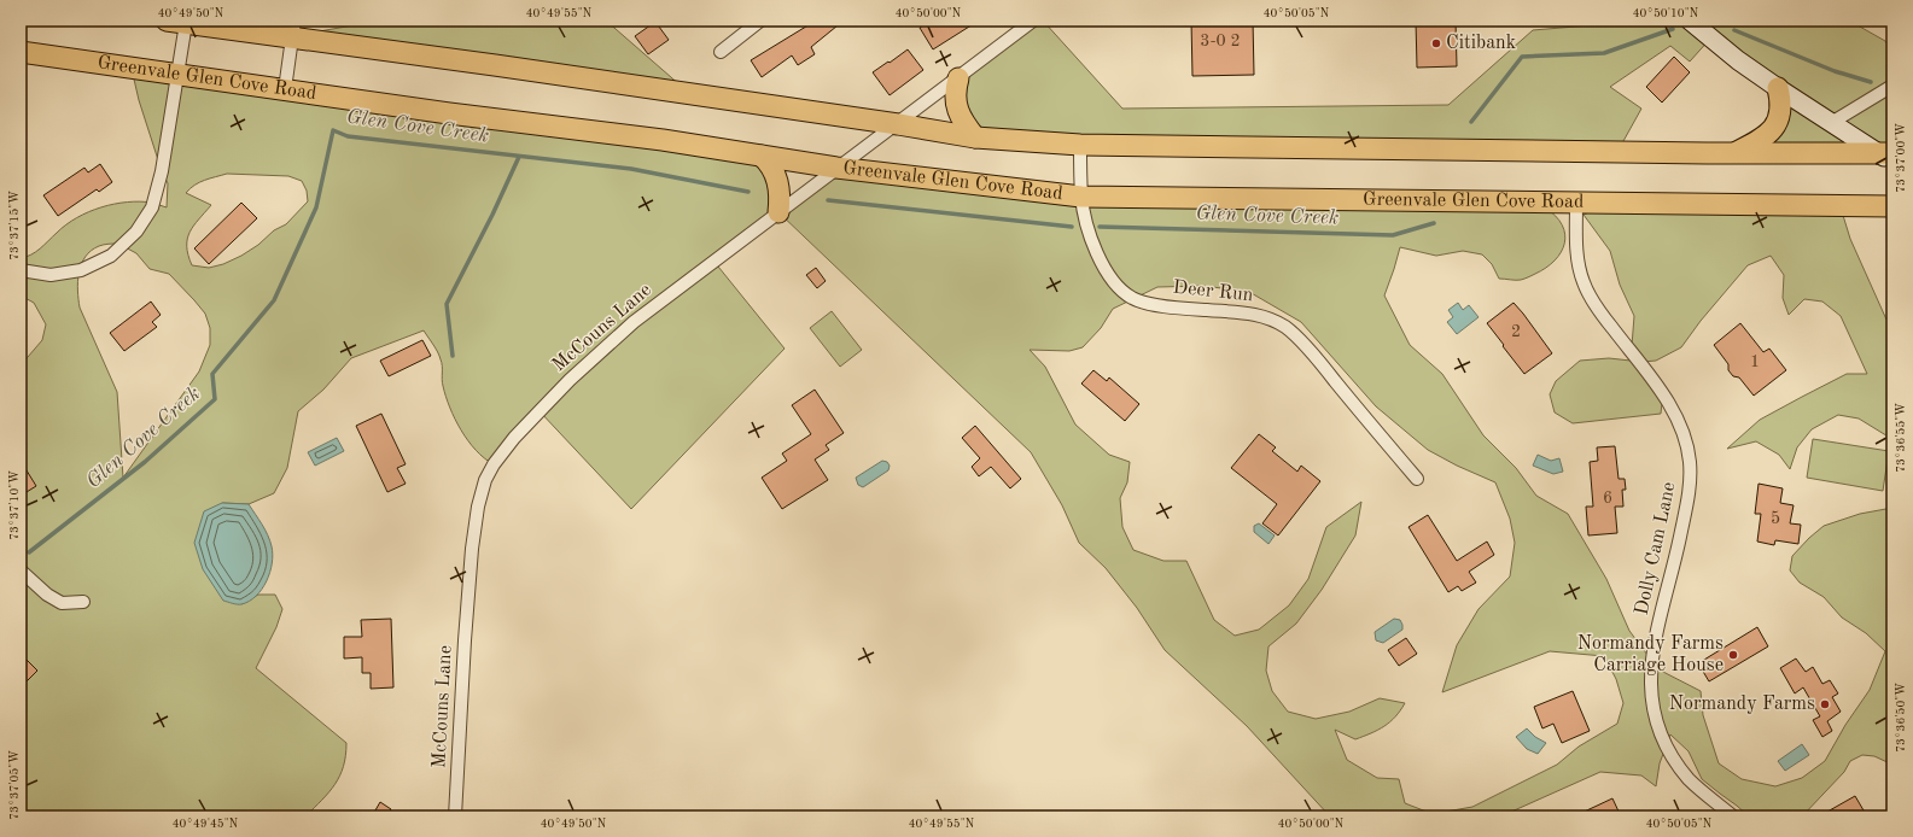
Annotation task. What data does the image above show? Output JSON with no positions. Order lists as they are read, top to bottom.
{
  "streets": {
    "main road": ["Greenvale Glen Cove Road"],
    "street": ["Deer Run", "McCouns Lane", "Dolly Cam Lane"]
  },
  "crossings": [
    ["Greenvale Glen Cove Road", "Deer Run"],
    ["Greenvale Glen Cove Road", "McCouns Lane"],
    ["Greenvale Glen Cove Road", "Dolly Cam Lane"]
  ],
  "water": ["Glen Cove Creek"],
  "places": ["Citibank", "Normandy Farms Carriage House", "Normandy Farms"],
  "house_numbers": [
    "3-0 2",
    "2",
    "1",
    "6",
    "5"
  ],
  "coordinates": [
    "40°49'50\"N",
    "40°49'55\"N",
    "40°50'00\"N",
    "40°50'05\"N",
    "40°50'10\"N",
    "73°37'00\"W",
    "73°37'15\"W",
    "73°36'55\"W",
    "73°37'10\"W",
    "73°36'50\"W",
    "73°37'05\"W",
    "40°49'45\"N"
  ]
}
